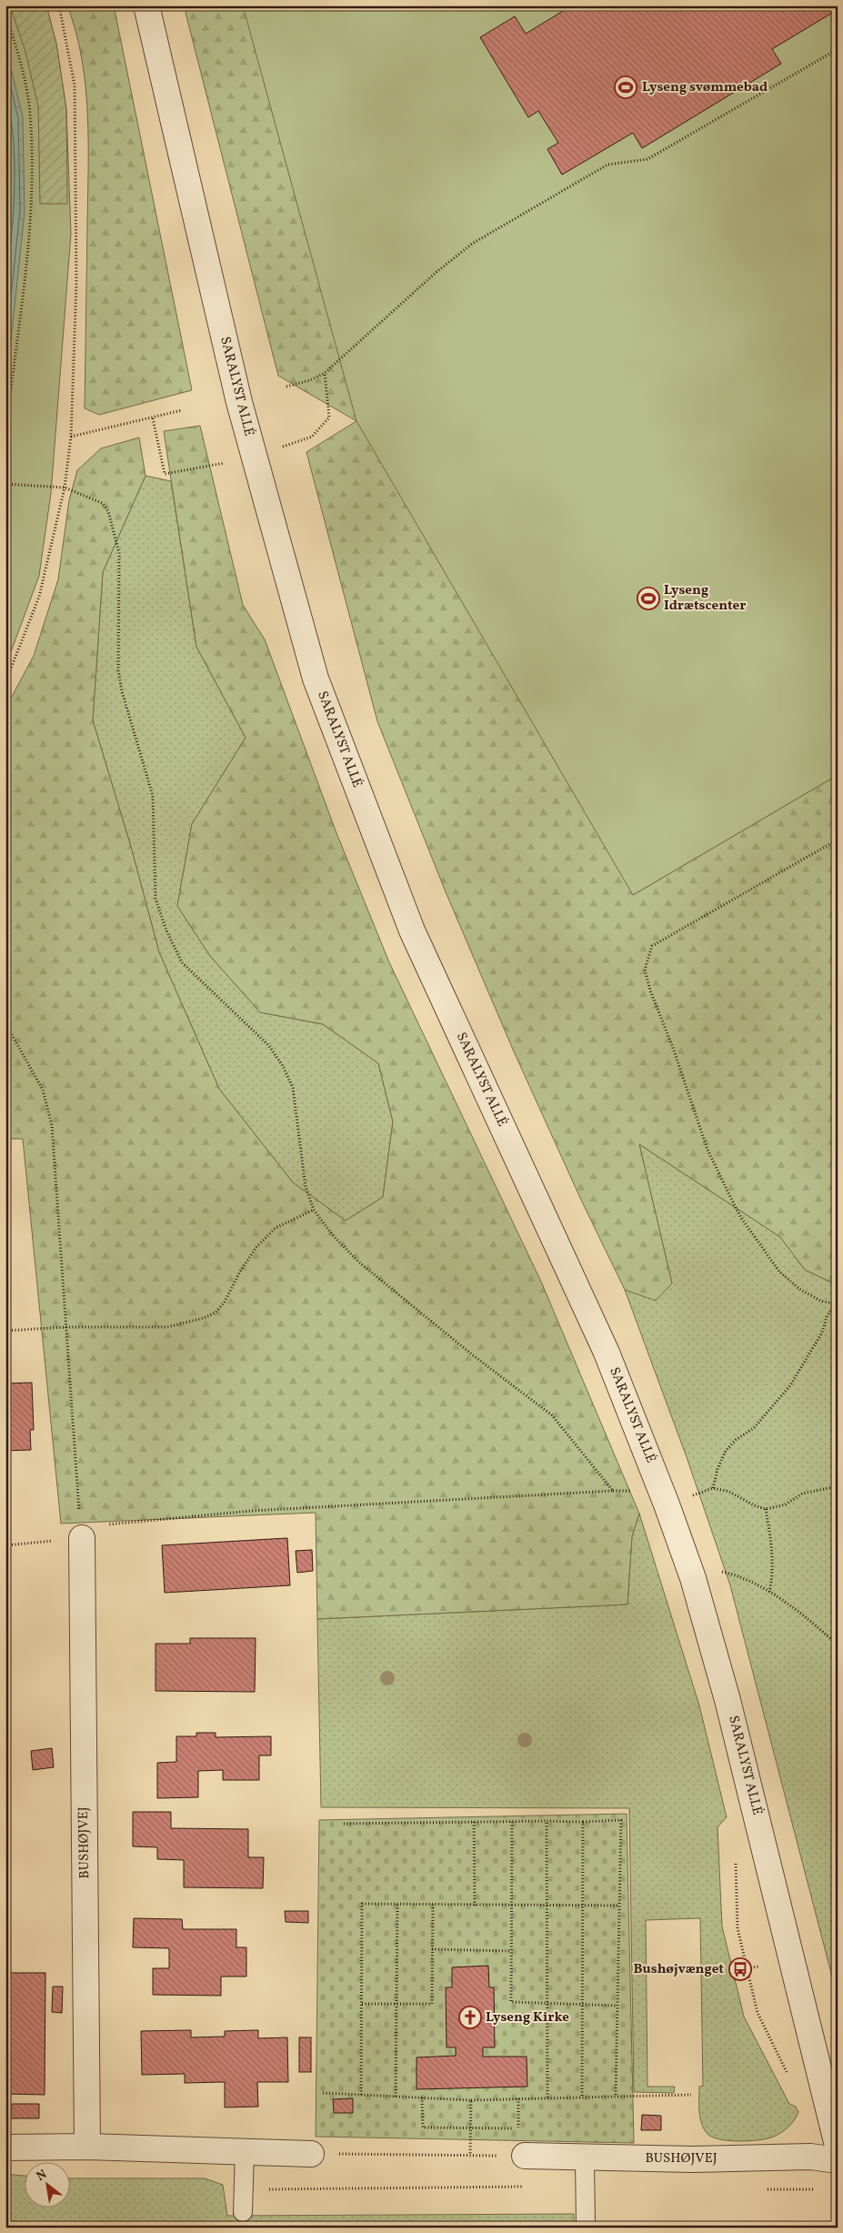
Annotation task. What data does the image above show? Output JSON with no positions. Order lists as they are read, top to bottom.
{
  "streets": {
    "street": ["SARALYST ALLÉ", "BUSHØJVEJ"]
  },
  "places": {
    "sports": ["Lyseng svømmebad", "Lyseng Idrætscenter"],
    "bus stop": ["Bushøjvænget"],
    "church": ["Lyseng Kirke"]
  },
  "north": "top left"
}
